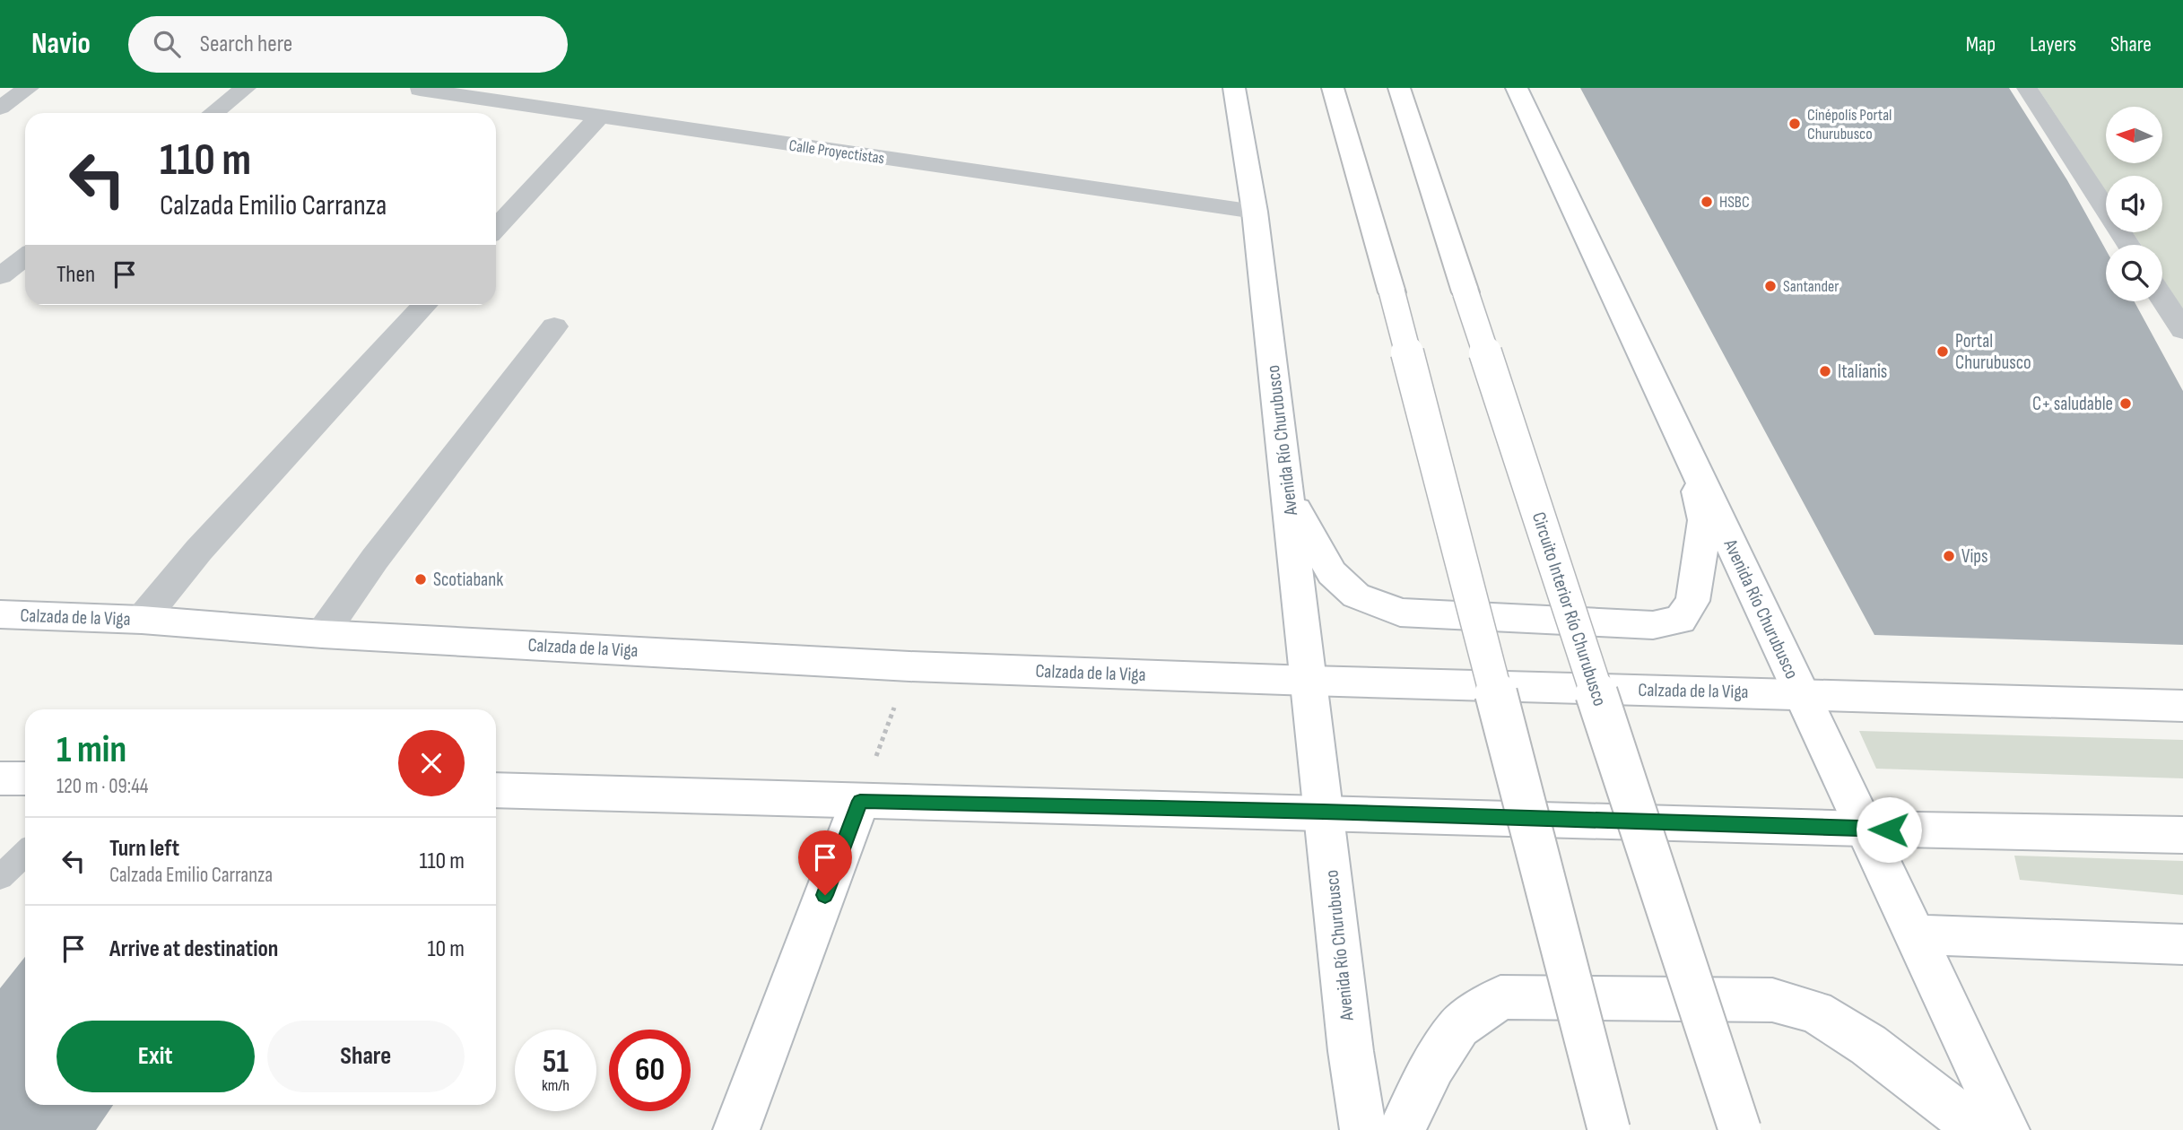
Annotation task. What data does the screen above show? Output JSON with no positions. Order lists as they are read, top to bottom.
{
  "streets": {
    "main road": ["Avenida Río Churubusco", "Circuito Interior Río Churubusco", "Calzada de la Viga"],
    "street": ["Calle Proyectistas"]
  },
  "crossings": [
    ["Calle Proyectistas", "Avenida Río Churubusco"],
    ["Avenida Río Churubusco", "Calzada de la Viga"]
  ],
  "places": [
    "Cinépolis Portal Churubusco",
    "HSBC",
    "Santander",
    "Portal Churubusco",
    "Italianis",
    "C+ saludable",
    "Vips",
    "Scotiabank"
  ],
  "north": "left",
  "page": {
    "header": "Navio",
    "search": "Search here",
    "nav": ["Map", "Layers", "Share"],
    "turn": ["110 m", "Calzada Emilio Carranza"],
    "then": "Then",
    "heading": ["1 min", "120 m · 09:44"],
    "list": [
      {
        "name": "Turn left",
        "note": "Calzada Emilio Carranza",
        "value": "110 m"
      },
      {
        "name": "Arrive at destination",
        "value": "10 m"
      }
    ],
    "buttons": ["Exit", "Share"],
    "speed": "51 km/h",
    "limit": "60"
  }
}
